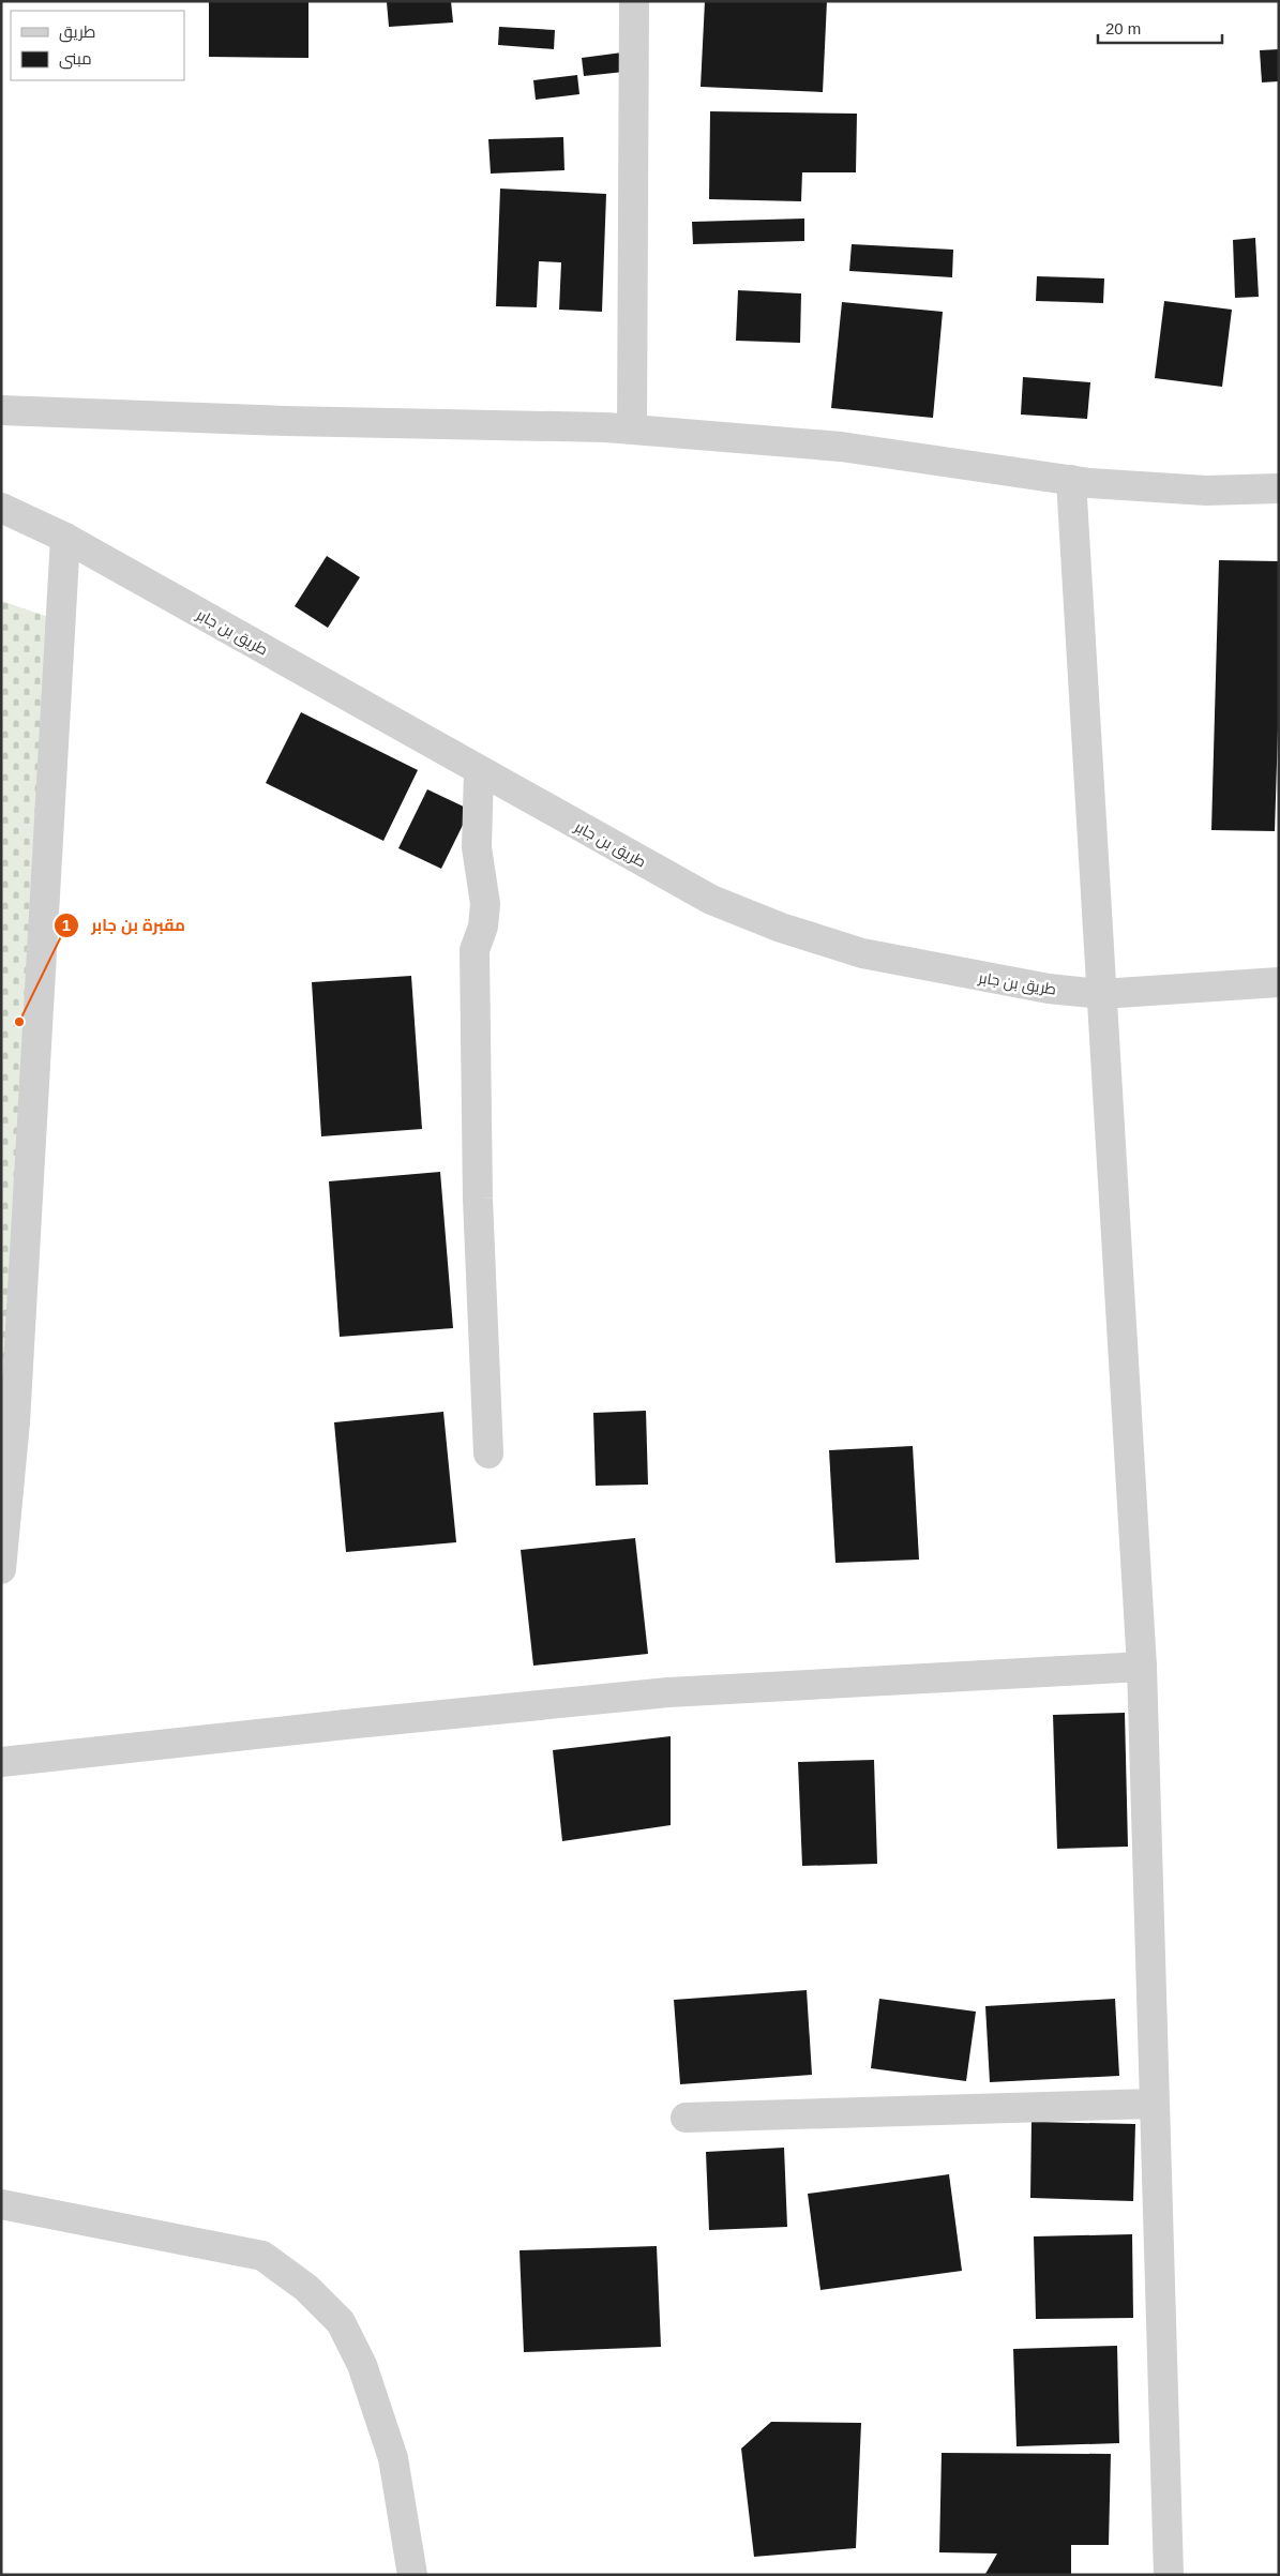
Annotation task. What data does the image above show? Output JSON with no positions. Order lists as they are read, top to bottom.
{
  "streets": {
    "street": ["طريق بن جابر"]
  },
  "places": ["مقبرة بن جابر"],
  "legend": ["طريق", "مبنى"],
  "scale_bar": "20 m"
}
